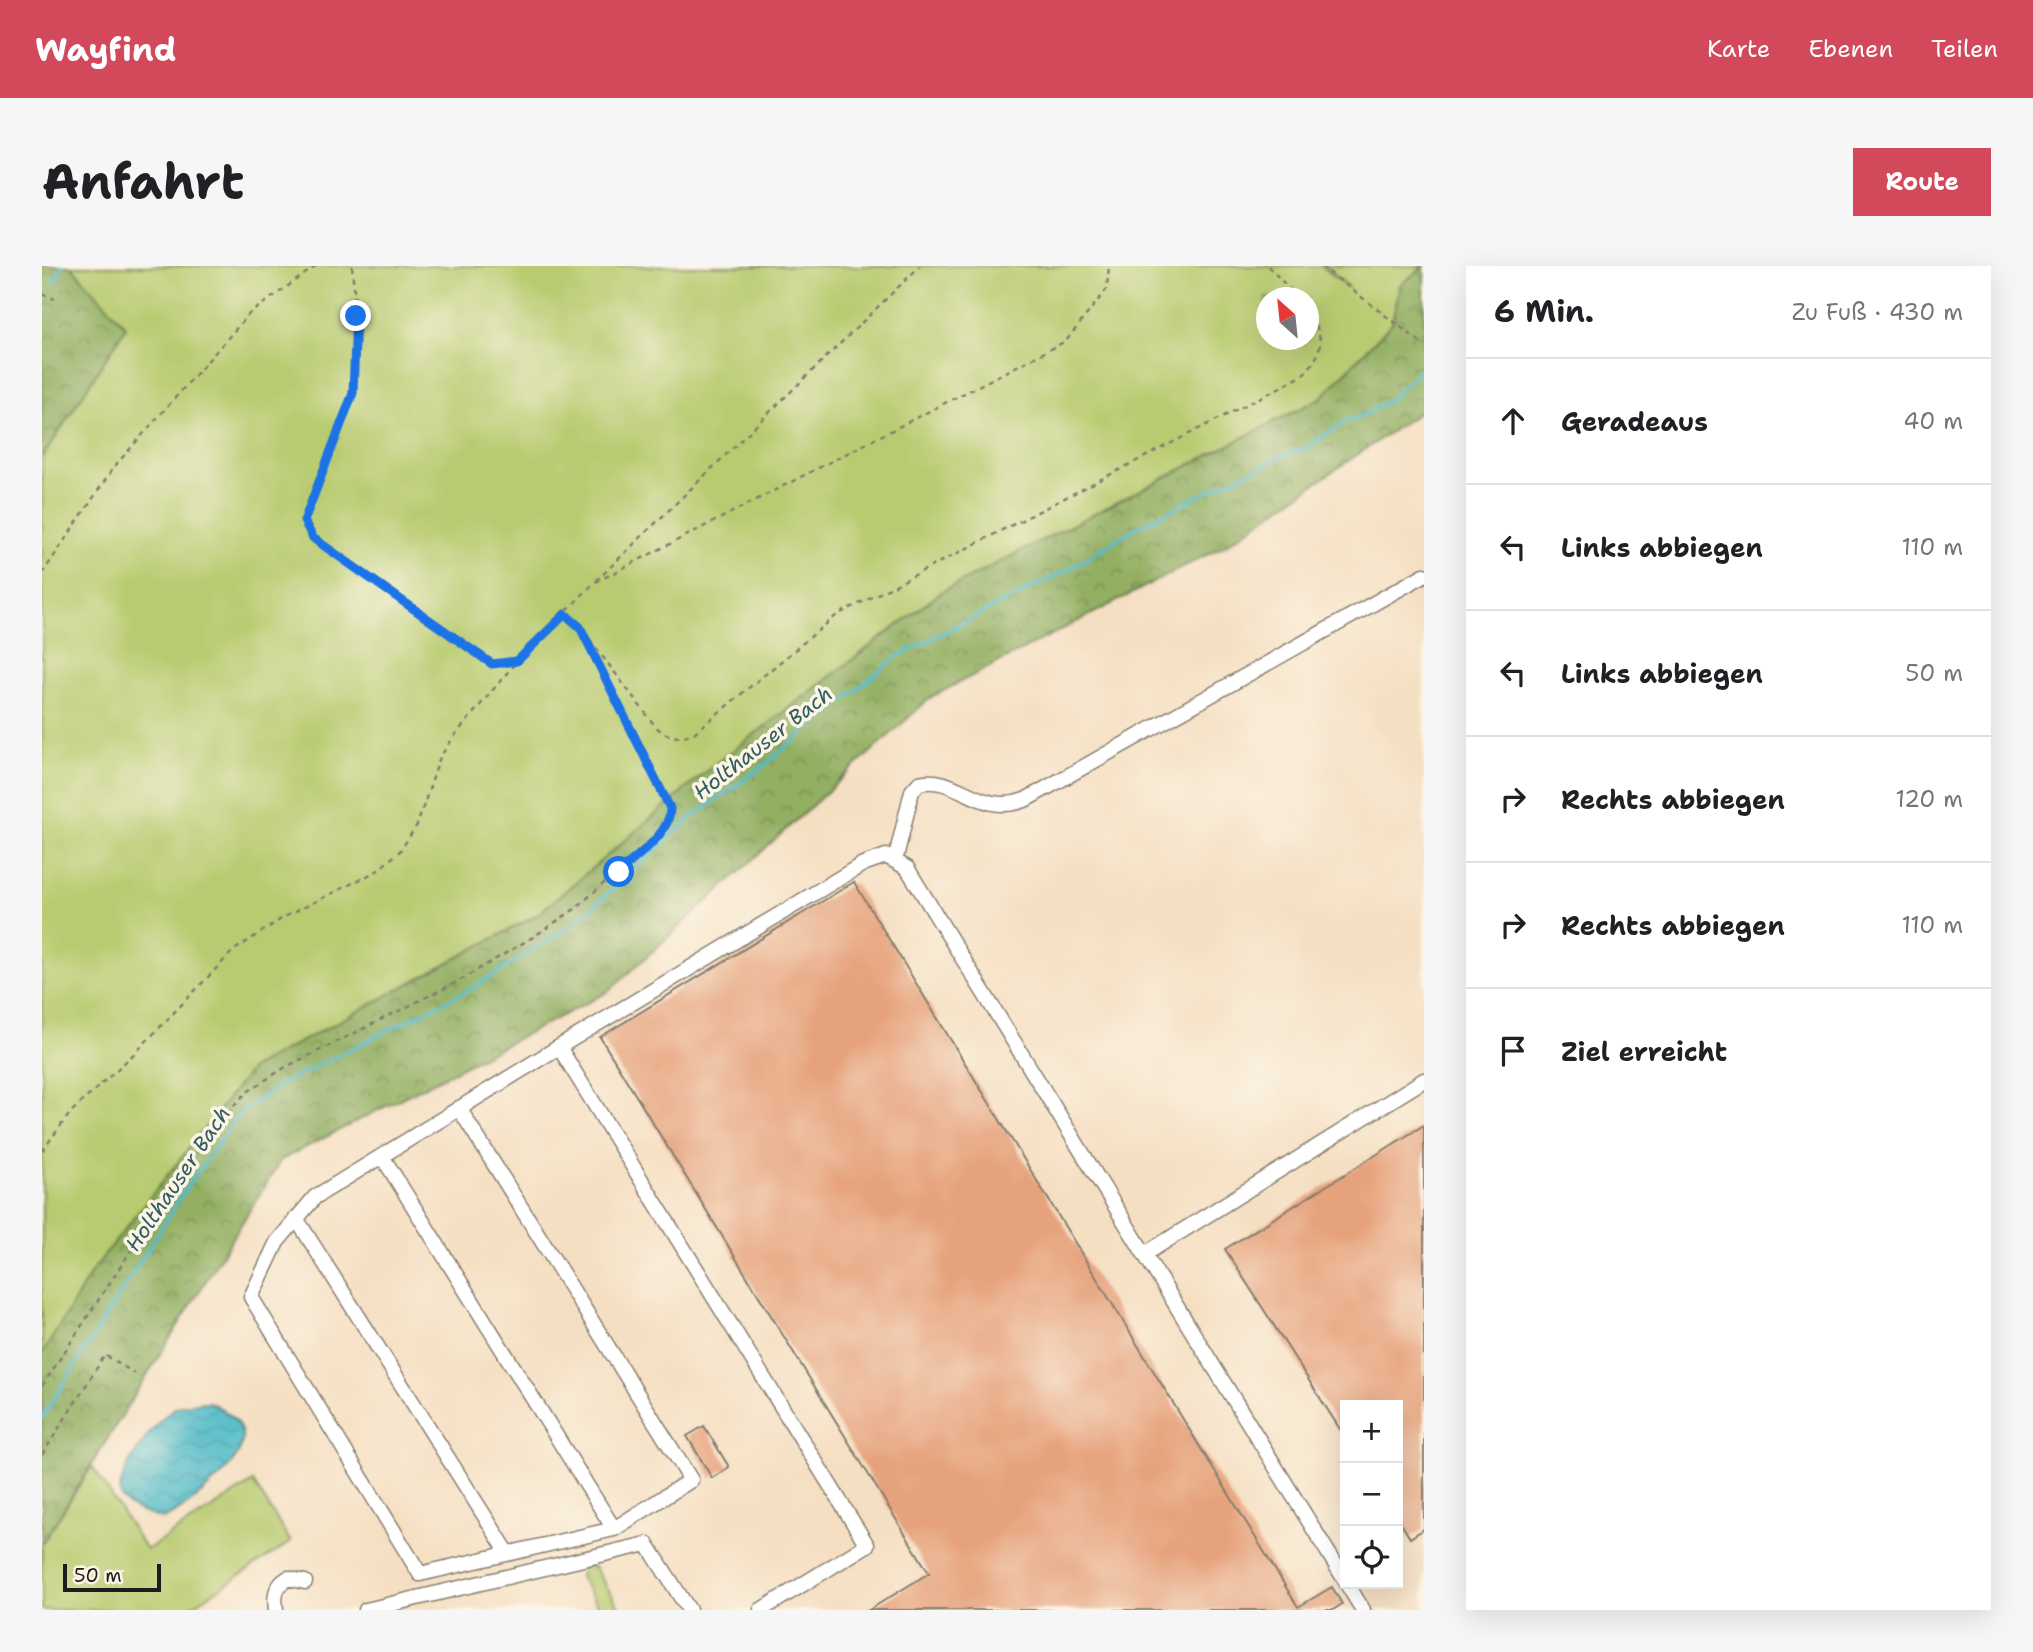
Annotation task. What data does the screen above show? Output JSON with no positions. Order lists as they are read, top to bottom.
{
  "water": ["Holthauser Bach"],
  "scale_bar": "50 m",
  "north": "top left",
  "page": {
    "header": "Wayfind",
    "nav": ["Karte", "Ebenen", "Teilen"],
    "buttons": "Route",
    "title": "Anfahrt",
    "heading": ["6 Min.", "Zu Fuß · 430 m"],
    "list": [
      ["Geradeaus", "40 m"],
      ["Links abbiegen", "110 m"],
      ["Links abbiegen", "50 m"],
      ["Rechts abbiegen", "120 m"],
      ["Rechts abbiegen", "110 m"],
      "Ziel erreicht"
    ],
    "map_buttons": ["+", "−"],
    "scale": "50 m"
  }
}
